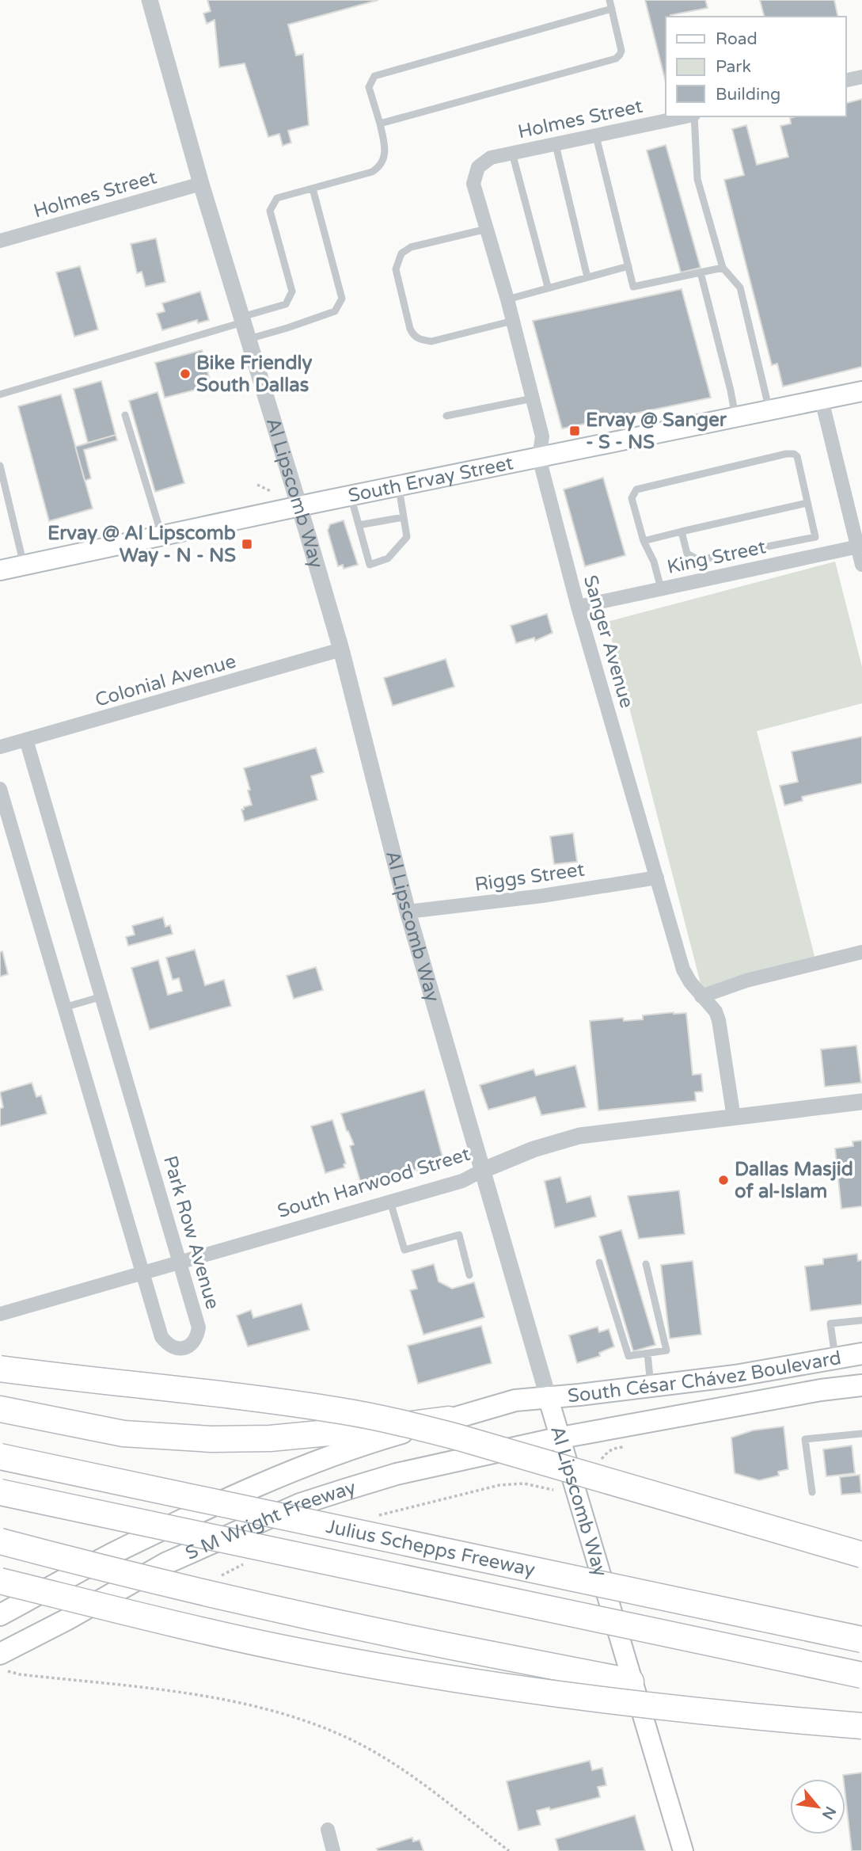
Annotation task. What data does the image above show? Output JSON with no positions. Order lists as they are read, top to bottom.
{
  "streets": {
    "highway": ["Julius Schepps Freeway"],
    "main road": [
      "South Ervay Street",
      "Al Lipscomb Way",
      "South César Chávez Boulevard",
      "S M Wright Freeway"
    ],
    "street": [
      "Holmes Street",
      "King Street",
      "Sanger Avenue",
      "Colonial Avenue",
      "Riggs Street",
      "South Harwood Street",
      "Park Row Avenue"
    ]
  },
  "crossings": [
    ["Holmes Street", "Al Lipscomb Way"],
    ["Holmes Street", "Sanger Avenue"],
    ["South Ervay Street", "Al Lipscomb Way"],
    ["South Ervay Street", "Sanger Avenue"],
    ["Al Lipscomb Way", "Colonial Avenue"],
    ["Al Lipscomb Way", "Riggs Street"],
    ["Al Lipscomb Way", "South Harwood Street"],
    ["Al Lipscomb Way", "South César Chávez Boulevard"],
    ["Al Lipscomb Way", "S M Wright Freeway"],
    ["King Street", "Sanger Avenue"],
    ["Sanger Avenue", "Riggs Street"],
    ["Sanger Avenue", "South Harwood Street"],
    ["Colonial Avenue", "Park Row Avenue"],
    ["South Harwood Street", "Park Row Avenue"],
    ["South César Chávez Boulevard", "S M Wright Freeway"]
  ],
  "places": {
    "other": ["Bike Friendly South Dallas", "Dallas Masjid of al-Islam"],
    "transit": ["Ervay @ Sanger - S - NS", "Ervay @ Al Lipscomb Way - N - NS"]
  },
  "legend": ["Road", "Park", "Building"],
  "north": "bottom right"
}
